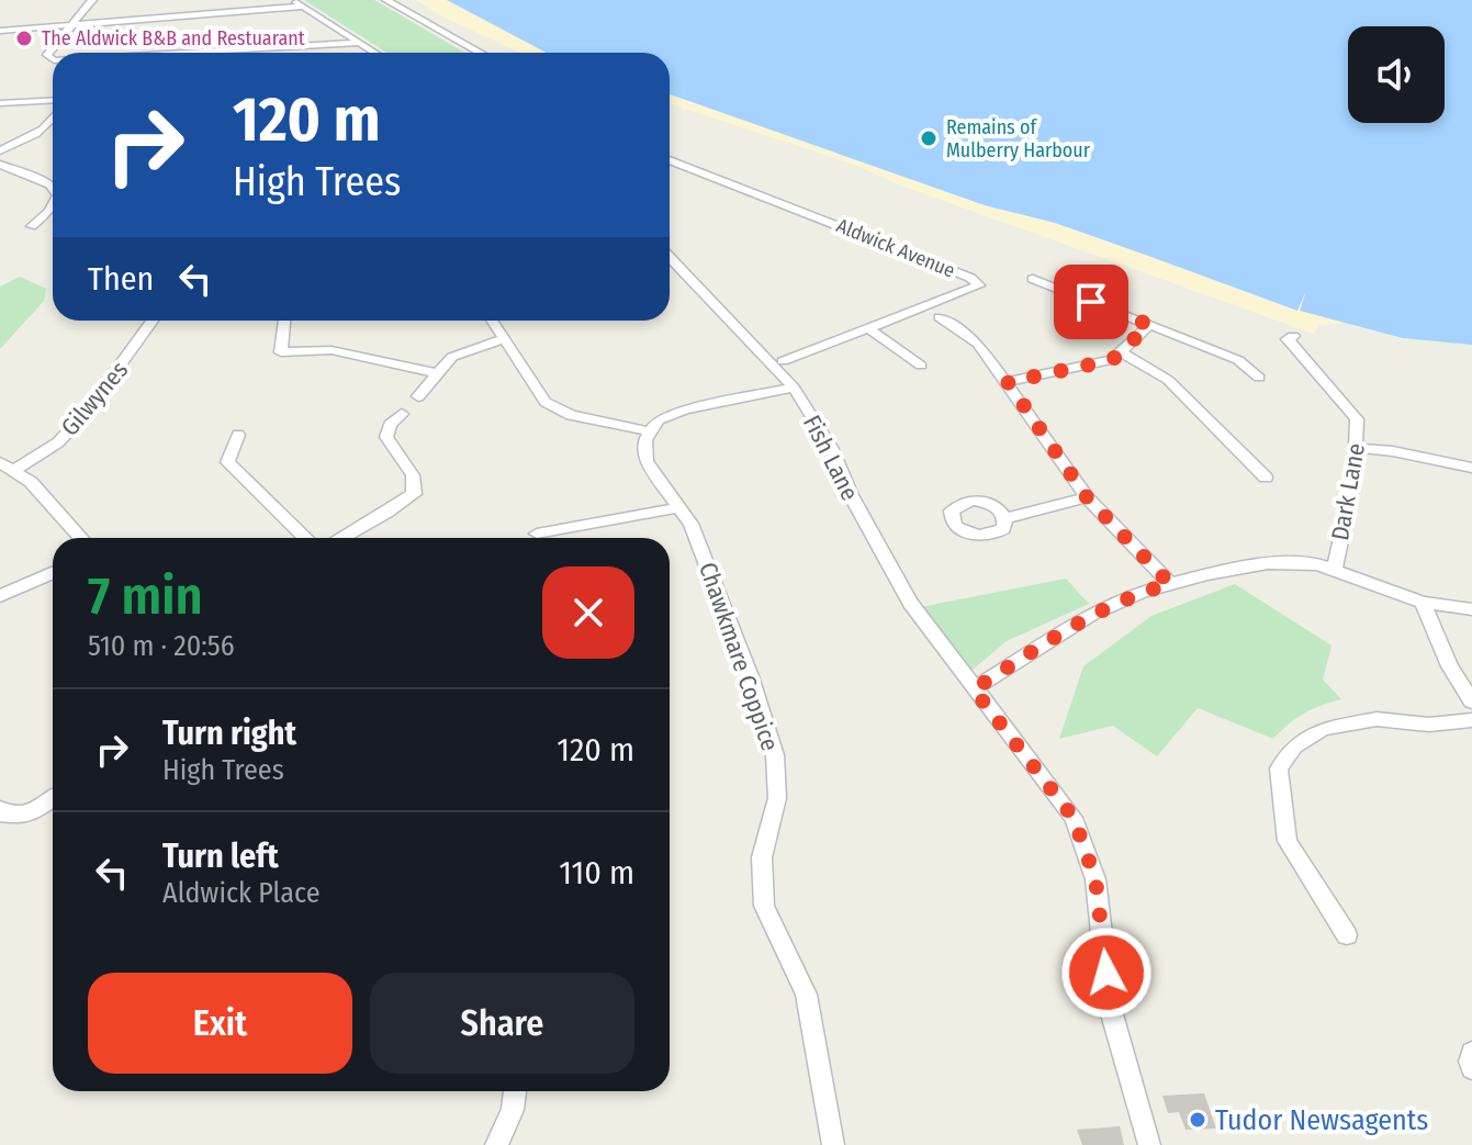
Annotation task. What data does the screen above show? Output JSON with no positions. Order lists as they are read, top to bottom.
{
  "streets": {
    "street": [
      "Aldwick Avenue",
      "Gilwynes",
      "Fish Lane",
      "Dark Lane",
      "Chawkmare Coppice"
    ]
  },
  "places": ["The Aldwick B&B and Restuarant", "Remains of Mulberry Harbour", "Tudor Newsagents"],
  "page": {
    "turn": ["120 m", "High Trees"],
    "then": "Then",
    "heading": ["7 min", "510 m · 20:56"],
    "list": [
      {
        "name": "Turn right",
        "note": "High Trees",
        "value": "120 m"
      },
      {
        "name": "Turn left",
        "note": "Aldwick Place",
        "value": "110 m"
      }
    ],
    "buttons": ["Exit", "Share"]
  }
}
